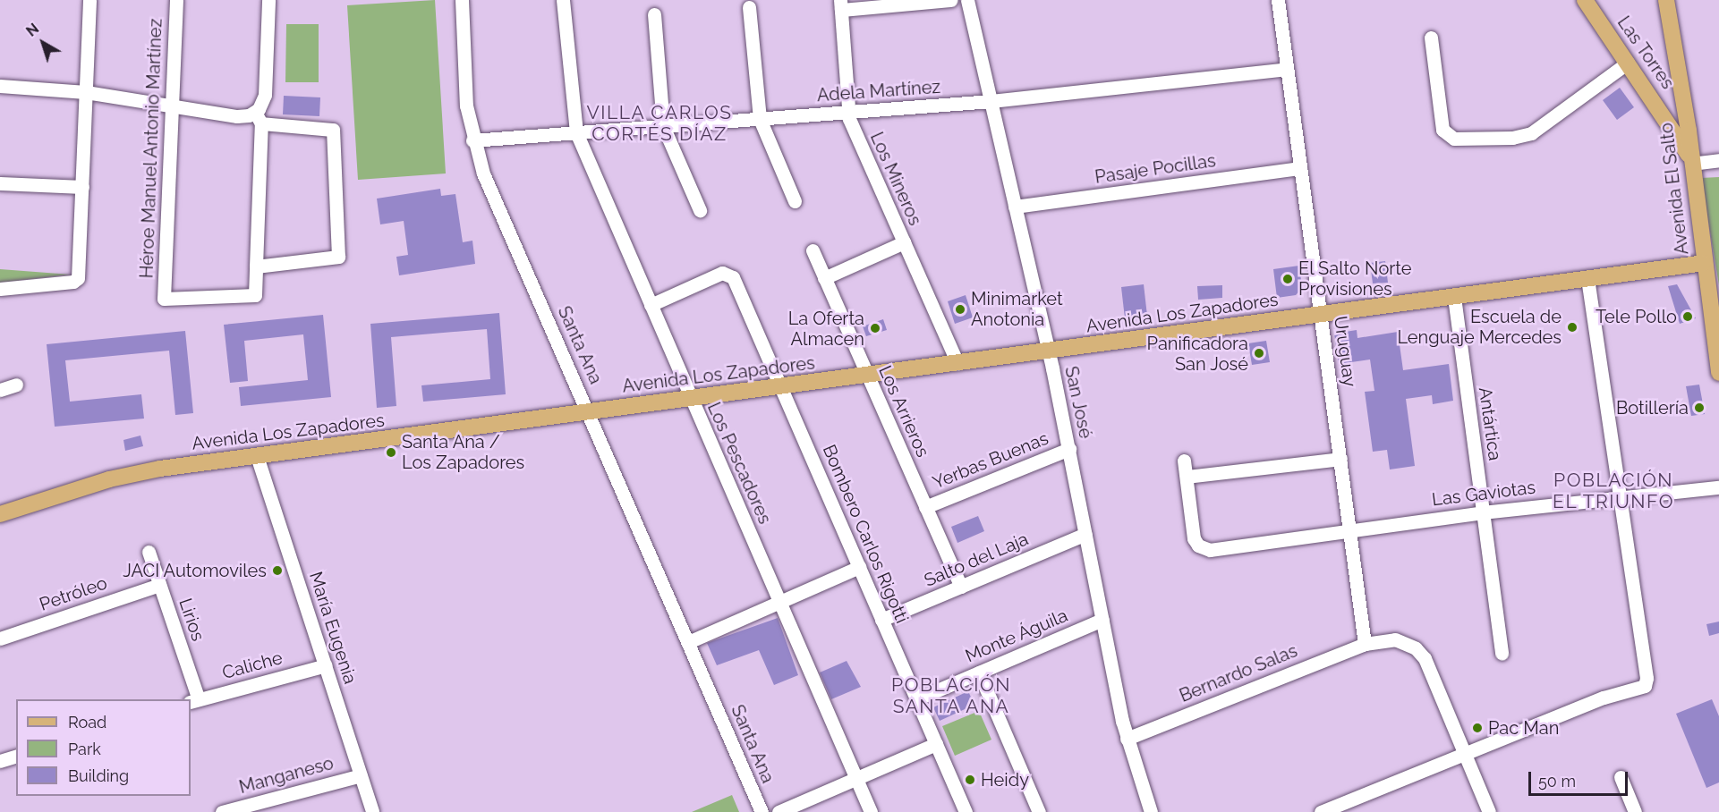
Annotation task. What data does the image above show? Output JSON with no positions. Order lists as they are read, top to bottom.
{
  "streets": {
    "main road": ["Las Torres", "Avenida El Salto", "Avenida Los Zapadores"],
    "street": [
      "Adela Martínez",
      "Héroe Manuel Antonio Martínez",
      "Pasaje Pocillas",
      "Los Mineros",
      "Santa Ana",
      "Uruguay",
      "San José",
      "Los Arrieros",
      "Antártica",
      "Yerbas Buenas",
      "Los Pescadores",
      "Las Gaviotas",
      "Bombero Carlos Rigotti",
      "Salto del Laja",
      "Petróleo",
      "Lirios",
      "María Eugenia",
      "Monte Águila",
      "Caliche",
      "Bernardo Salas",
      "Manganeso"
    ]
  },
  "crossings": [
    ["Las Torres", "Avenida El Salto"],
    ["Adela Martínez", "Los Mineros"],
    ["Adela Martínez", "Santa Ana"],
    ["Adela Martínez", "Uruguay"],
    ["Adela Martínez", "San José"],
    ["Adela Martínez", "Los Pescadores"],
    ["Pasaje Pocillas", "Uruguay"],
    ["Pasaje Pocillas", "San José"],
    ["Los Mineros", "Avenida Los Zapadores"],
    ["Avenida El Salto", "Avenida Los Zapadores"],
    ["Avenida Los Zapadores", "Santa Ana"],
    ["Avenida Los Zapadores", "Uruguay"],
    ["Avenida Los Zapadores", "San José"],
    ["Avenida Los Zapadores", "Los Arrieros"],
    ["Avenida Los Zapadores", "Antártica"],
    ["Avenida Los Zapadores", "Los Pescadores"],
    ["Avenida Los Zapadores", "Bombero Carlos Rigotti"],
    ["Avenida Los Zapadores", "María Eugenia"],
    ["Uruguay", "Las Gaviotas"],
    ["Uruguay", "Bernardo Salas"],
    ["San José", "Yerbas Buenas"],
    ["San José", "Salto del Laja"],
    ["San José", "Monte Águila"],
    ["San José", "Bernardo Salas"],
    ["Los Arrieros", "Yerbas Buenas"],
    ["Los Arrieros", "Salto del Laja"],
    ["Antártica", "Las Gaviotas"],
    ["Los Pescadores", "Bombero Carlos Rigotti"],
    ["Bombero Carlos Rigotti", "Salto del Laja"],
    ["Bombero Carlos Rigotti", "Monte Águila"],
    ["Petróleo", "Lirios"],
    ["Lirios", "Caliche"],
    ["María Eugenia", "Caliche"],
    ["María Eugenia", "Manganeso"]
  ],
  "districts": ["VILLA CARLOS CORTÉS DÍAZ", "POBLACIÓN EL TRIUNFO", "POBLACIÓN SANTA ANA"],
  "places": [
    "El Salto Norte Provisiones",
    "Minimarket Anotonia",
    "Tele Pollo",
    "Escuela de Lenguaje Mercedes",
    "La Oferta Almacen",
    "Panificadora San José",
    "Botillería",
    "Santa Ana / Los Zapadores",
    "JACI Automoviles",
    "Pac Man",
    "Heidy"
  ],
  "legend": ["Road", "Park", "Building"],
  "scale_bar": "50 m",
  "north": "top left"
}
